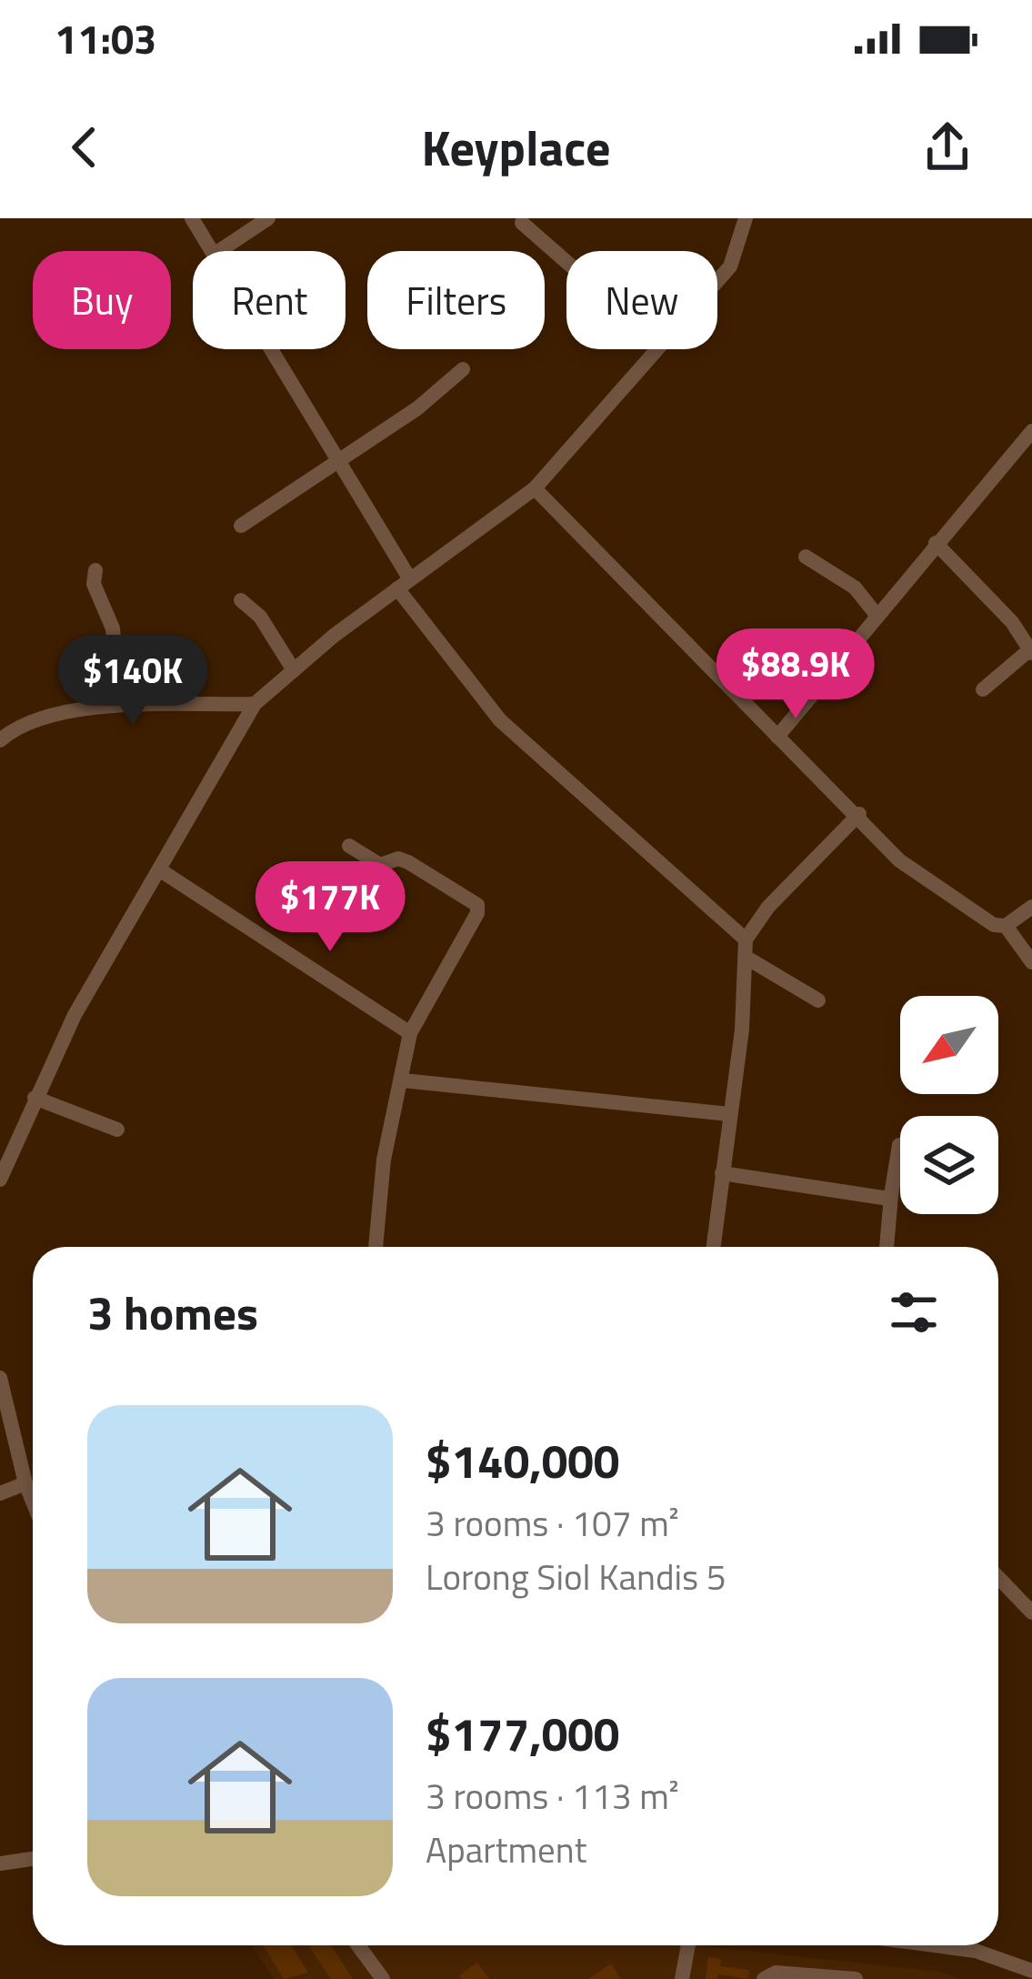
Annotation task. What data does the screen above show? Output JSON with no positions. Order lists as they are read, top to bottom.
{
  "north": "bottom left",
  "page": {
    "status": "11:03",
    "header": "Keyplace",
    "chip": [
      "Buy",
      "Rent",
      "Filters",
      "New"
    ],
    "price": ["$88.9K", "$140K", "$177K"],
    "heading": "3 homes",
    "list": [
      {
        "name": "$140,000",
        "note": "3 rooms · 107 m² · Lorong Siol Kandis 5"
      },
      {
        "name": "$177,000",
        "note": "3 rooms · 113 m² · Apartment"
      }
    ]
  }
}
